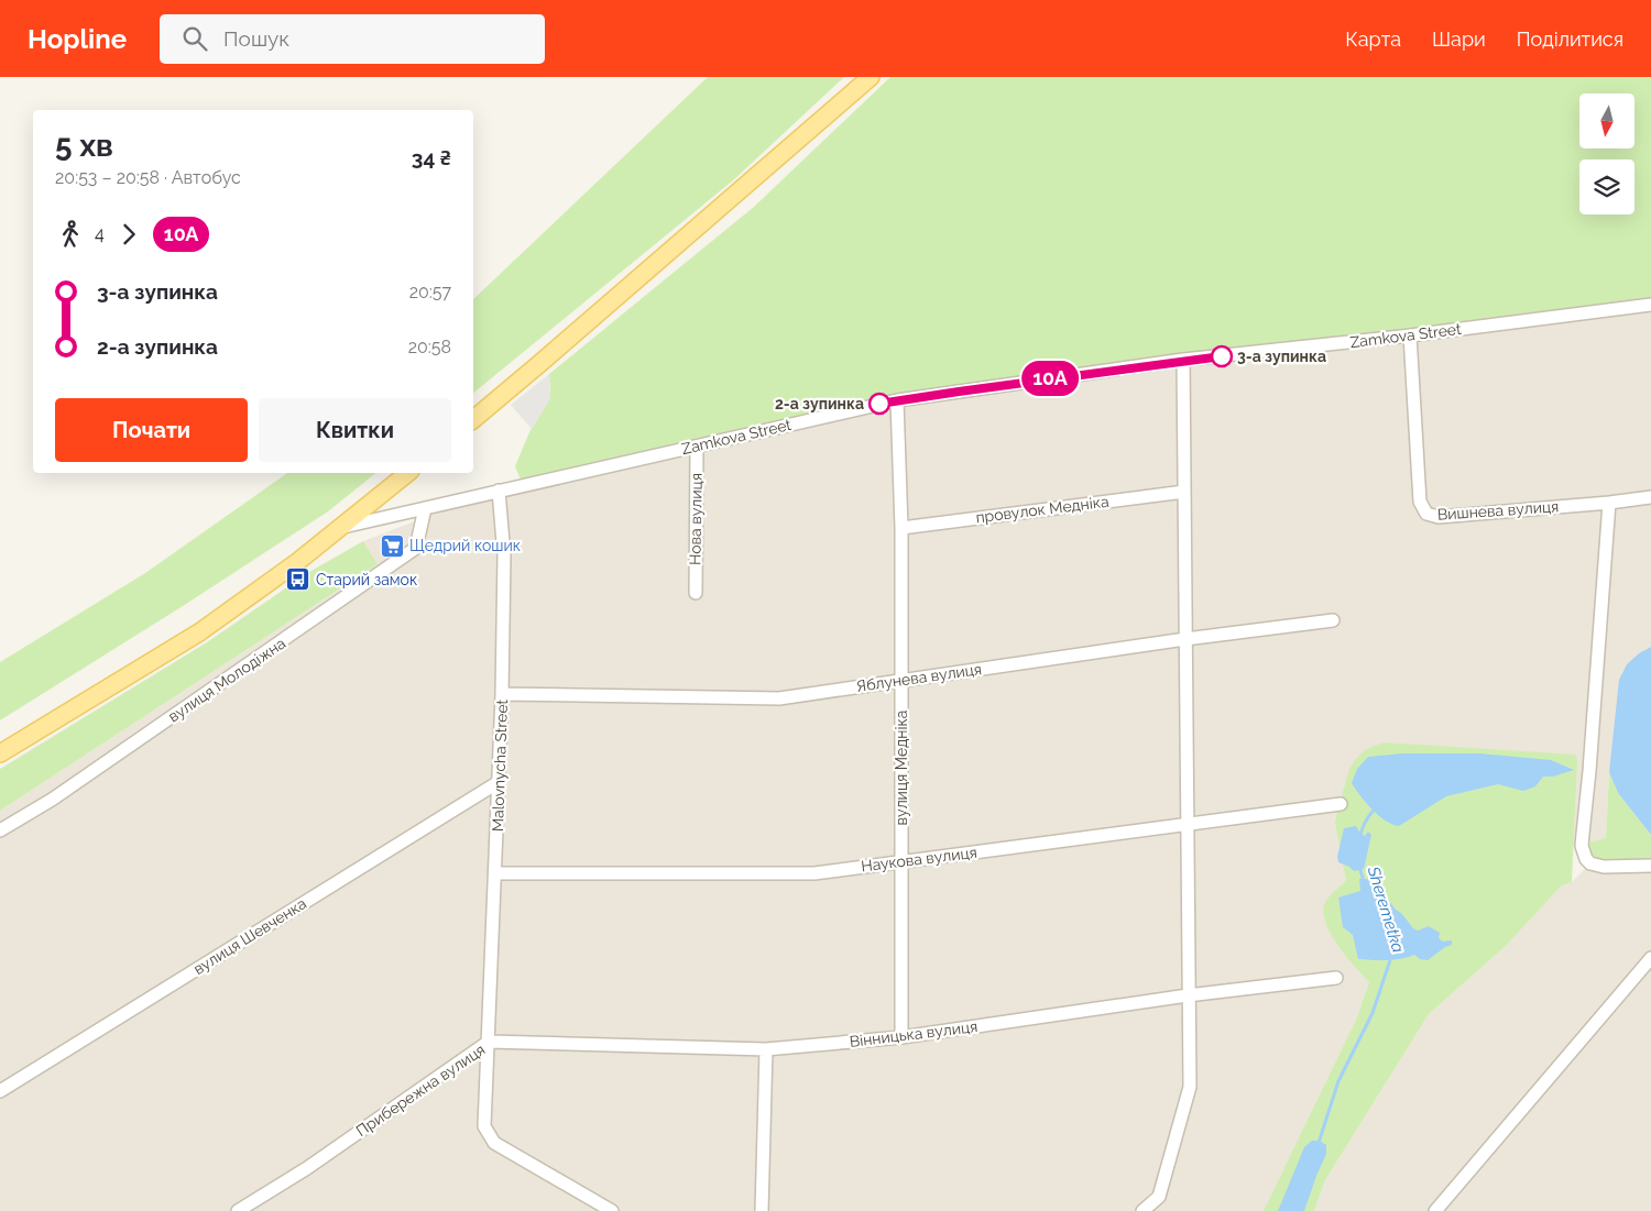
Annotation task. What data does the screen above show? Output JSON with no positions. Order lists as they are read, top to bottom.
{
  "streets": {
    "street": [
      "Zamkova Street",
      "провулок Медніка",
      "Вишнева вулиця",
      "Нова вулиця",
      "Яблунева вулиця",
      "вулиця Молодіжна",
      "Malovnycha Street",
      "вулиця Медніка",
      "Наукова вулиця",
      "вулиця Шевченка",
      "Вінницька вулиця",
      "Прибережна вулиця"
    ]
  },
  "crossings": [
    ["Zamkova Street", "Вишнева вулиця"],
    ["Zamkova Street", "Нова вулиця"],
    ["Zamkova Street", "вулиця Молодіжна"],
    ["Zamkova Street", "Malovnycha Street"],
    ["Zamkova Street", "вулиця Медніка"],
    ["провулок Медніка", "вулиця Медніка"],
    ["Яблунева вулиця", "Malovnycha Street"],
    ["Яблунева вулиця", "вулиця Медніка"],
    ["Malovnycha Street", "Наукова вулиця"],
    ["Malovnycha Street", "вулиця Шевченка"],
    ["Malovnycha Street", "Вінницька вулиця"],
    ["Malovnycha Street", "Прибережна вулиця"],
    ["вулиця Медніка", "Наукова вулиця"],
    ["вулиця Медніка", "Вінницька вулиця"],
    ["Вінницька вулиця", "Прибережна вулиця"]
  ],
  "water": ["Sheremetka"],
  "places": {
    "other": ["3-а зупинка", "2-а зупинка"],
    "supermarket": ["Щедрий кошик"],
    "bus stop": ["Старий замок"]
  },
  "lines": ["bus line 10А"],
  "north": "bottom",
  "page": {
    "header": "Hopline",
    "search": "Пошук",
    "nav": ["Карта", "Шари", "Поділитися"],
    "on_map": "10А",
    "heading": ["5 хв", "20:53 – 20:58 · Автобус", "34 ₴"],
    "legs": ["4", "10А"],
    "list": [
      {
        "name": "3-а зупинка",
        "value": "20:57"
      },
      {
        "name": "2-а зупинка",
        "value": "20:58"
      }
    ],
    "buttons": ["Почати", "Квитки"]
  }
}
